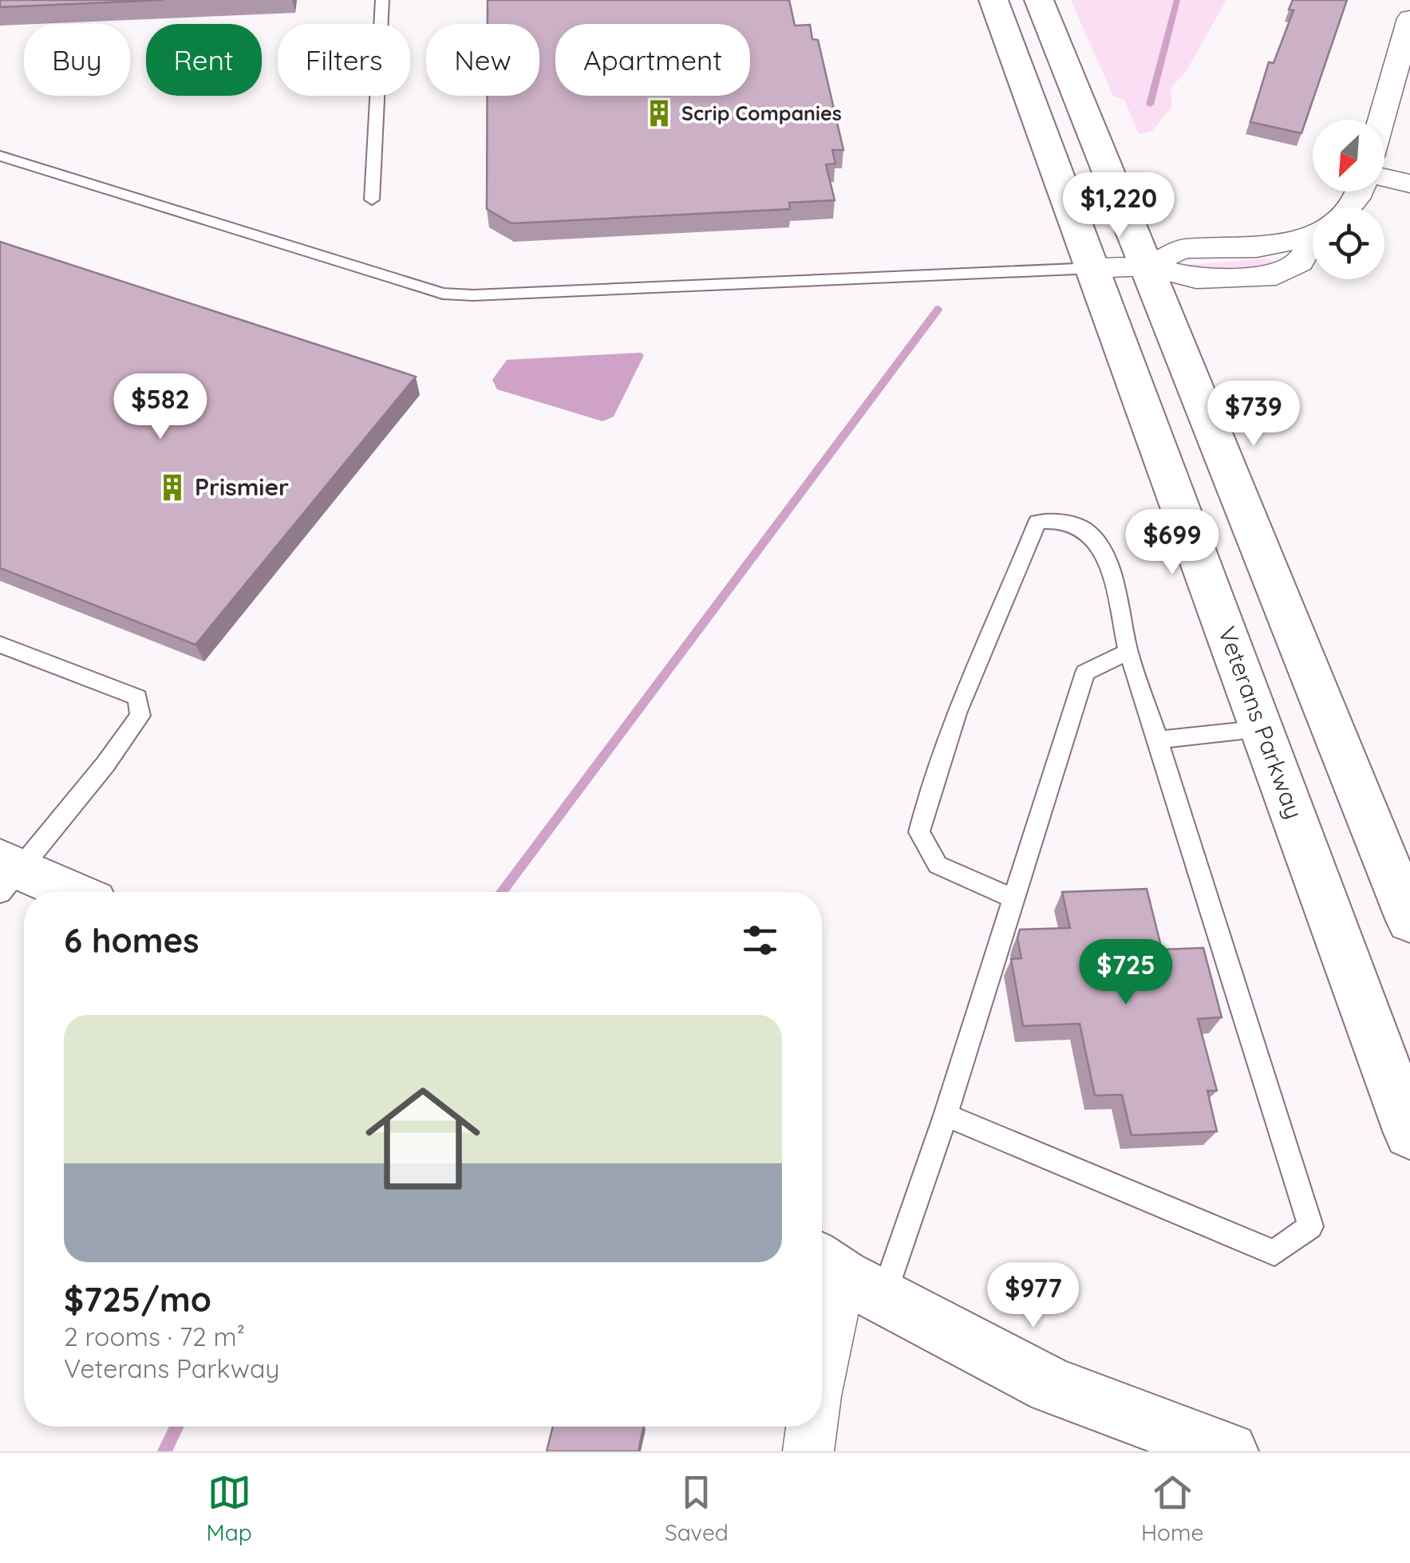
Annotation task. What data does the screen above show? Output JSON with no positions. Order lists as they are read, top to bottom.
{
  "streets": {
    "main road": ["Veterans Parkway"]
  },
  "places": {
    "building": ["Scrip Companies", "Prismier"]
  },
  "north": "bottom left",
  "page": {
    "chip": [
      "Buy",
      "Rent",
      "Filters",
      "New",
      "Apartment"
    ],
    "price": [
      "$1,220",
      "$582",
      "$739",
      "$699",
      "$725",
      "$977"
    ],
    "heading": "6 homes",
    "list": [
      {
        "name": "$725/mo",
        "note": "2 rooms · 72 m² · Veterans Parkway"
      }
    ],
    "tabs": ["Map", "Saved", "Home"]
  }
}
